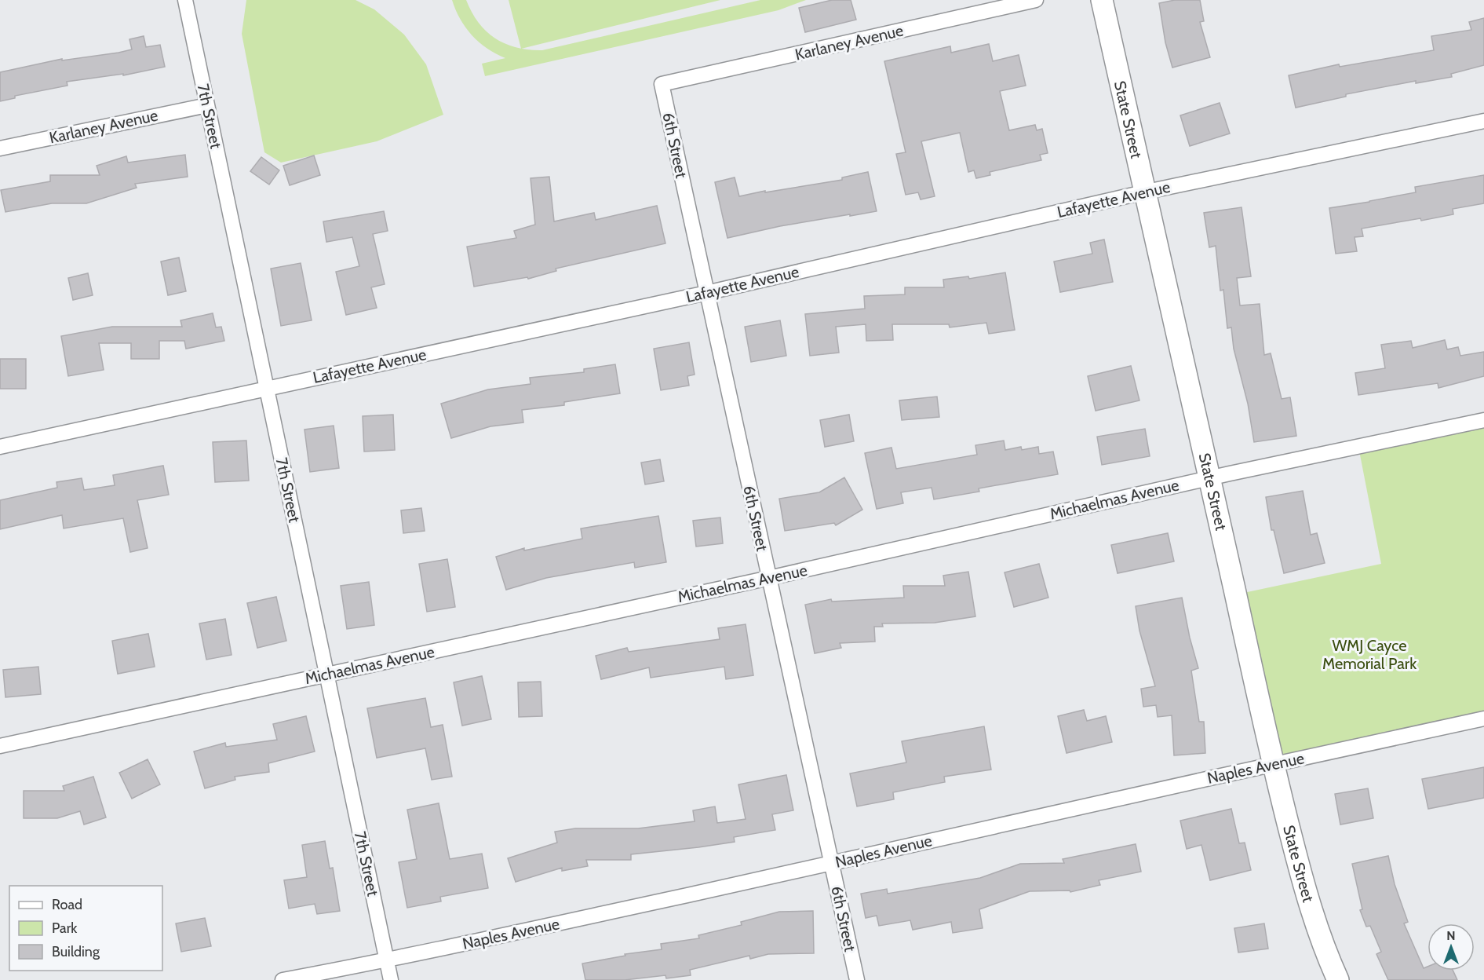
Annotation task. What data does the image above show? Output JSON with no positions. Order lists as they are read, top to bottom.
{
  "streets": {
    "main road": ["State Street"],
    "street": [
      "Karlaney Avenue",
      "7th Street",
      "6th Street",
      "Lafayette Avenue",
      "Michaelmas Avenue",
      "Naples Avenue"
    ]
  },
  "crossings": [
    ["Karlaney Avenue", "7th Street"],
    ["Karlaney Avenue", "6th Street"],
    ["7th Street", "Lafayette Avenue"],
    ["7th Street", "Michaelmas Avenue"],
    ["7th Street", "Naples Avenue"],
    ["State Street", "Lafayette Avenue"],
    ["State Street", "Michaelmas Avenue"],
    ["State Street", "Naples Avenue"],
    ["6th Street", "Lafayette Avenue"],
    ["6th Street", "Michaelmas Avenue"],
    ["6th Street", "Naples Avenue"]
  ],
  "parks": ["WMJ Cayce Memorial Park"],
  "legend": ["Road", "Park", "Building"],
  "north": "top"
}
